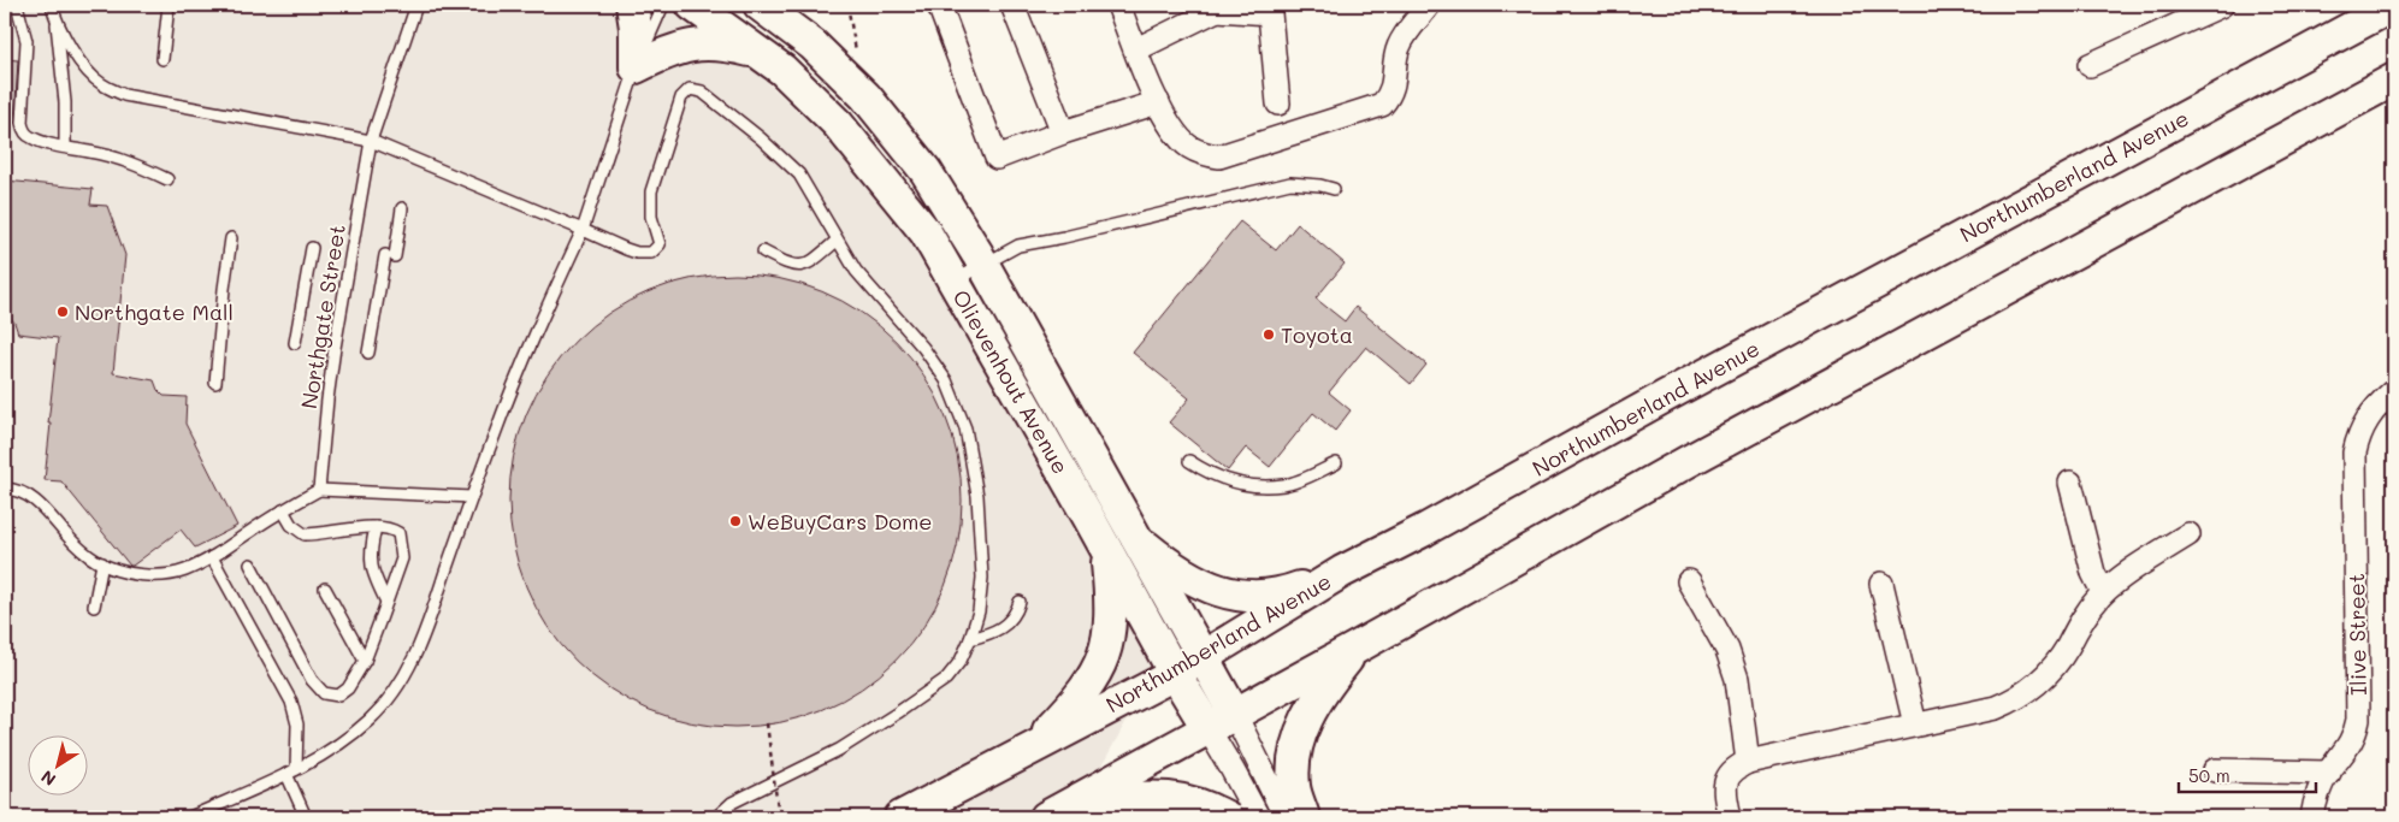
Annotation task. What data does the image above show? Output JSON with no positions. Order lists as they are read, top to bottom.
{
  "streets": {
    "main road": ["Northumberland Avenue", "Olievenhout Avenue"],
    "street": ["Ilive Street"],
    "lane": ["Northgate Street"]
  },
  "crossings": [
    ["Northumberland Avenue", "Olievenhout Avenue"]
  ],
  "places": ["Northgate Mall", "Toyota", "WeBuyCars Dome"],
  "scale_bar": "50 m",
  "north": "bottom left"
}
